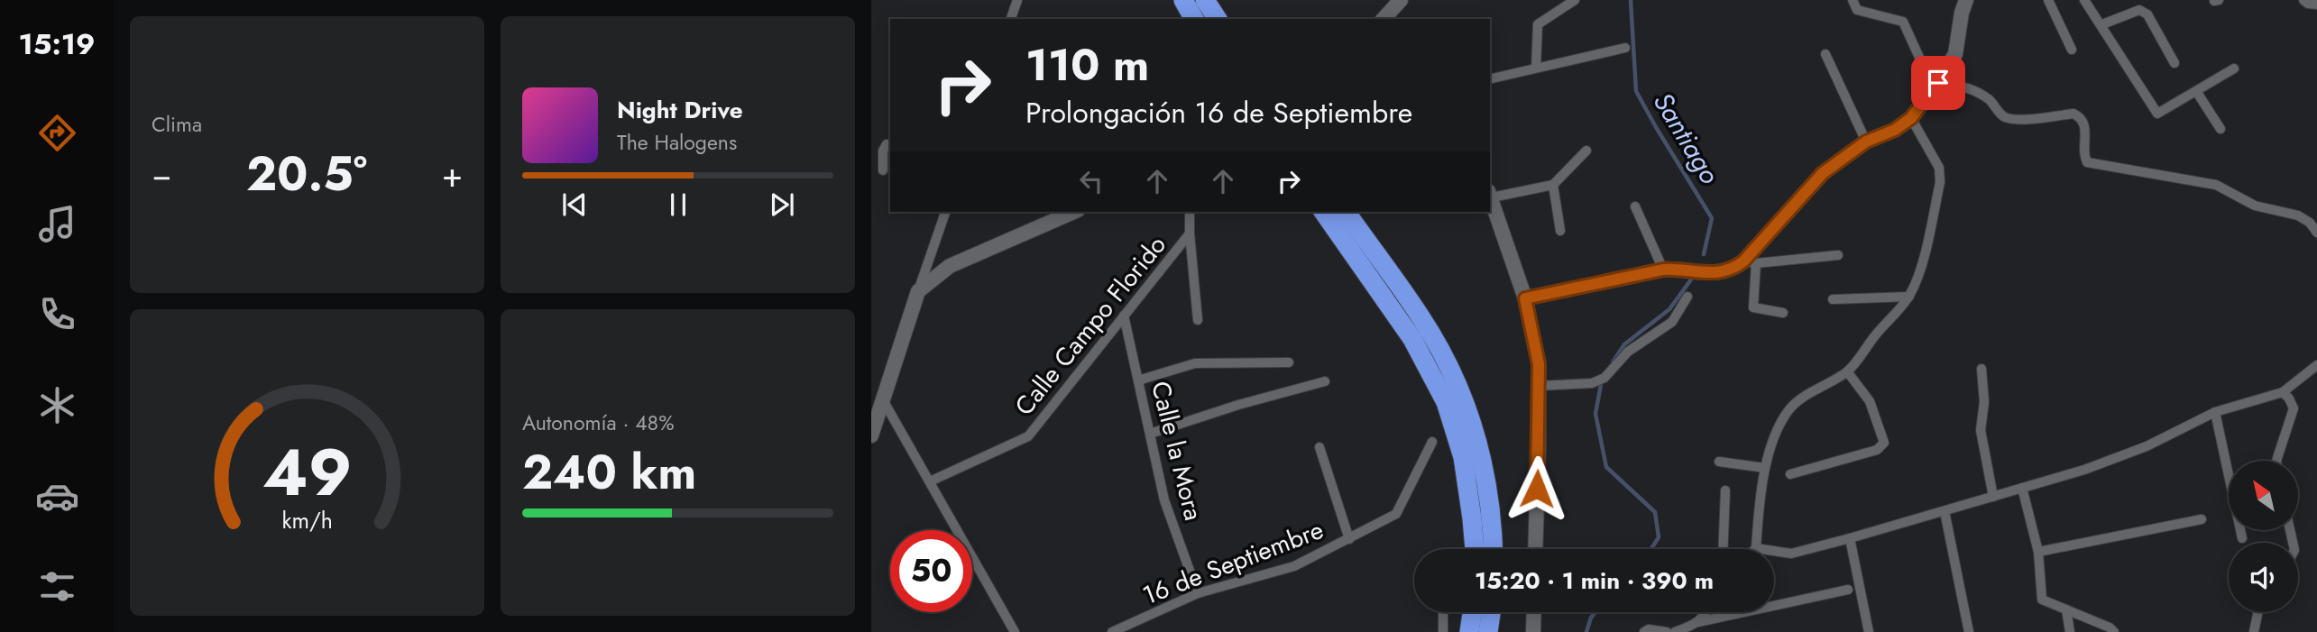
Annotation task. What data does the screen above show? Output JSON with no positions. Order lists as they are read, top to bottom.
{
  "streets": {
    "street": ["Calle Campo Florido", "Calle la Mora", "16 de Septiembre"]
  },
  "crossings": [
    ["Calle Campo Florido", "Calle la Mora"],
    ["Calle la Mora", "16 de Septiembre"]
  ],
  "water": ["Santiago"],
  "north": "top left",
  "page": {
    "tabs": "15:19",
    "tile": [
      "Clima",
      ["Autonomía · 48%", "240 km"]
    ],
    "turn": ["110 m", "Prolongación 16 de Septiembre"],
    "song": ["Night Drive", "The Halogens"],
    "heat": ["−", "20.5°", "+"],
    "limit": "50",
    "trip": "15:20 · 1 min · 390 m",
    "gauge": ["49", "km/h"]
  }
}
